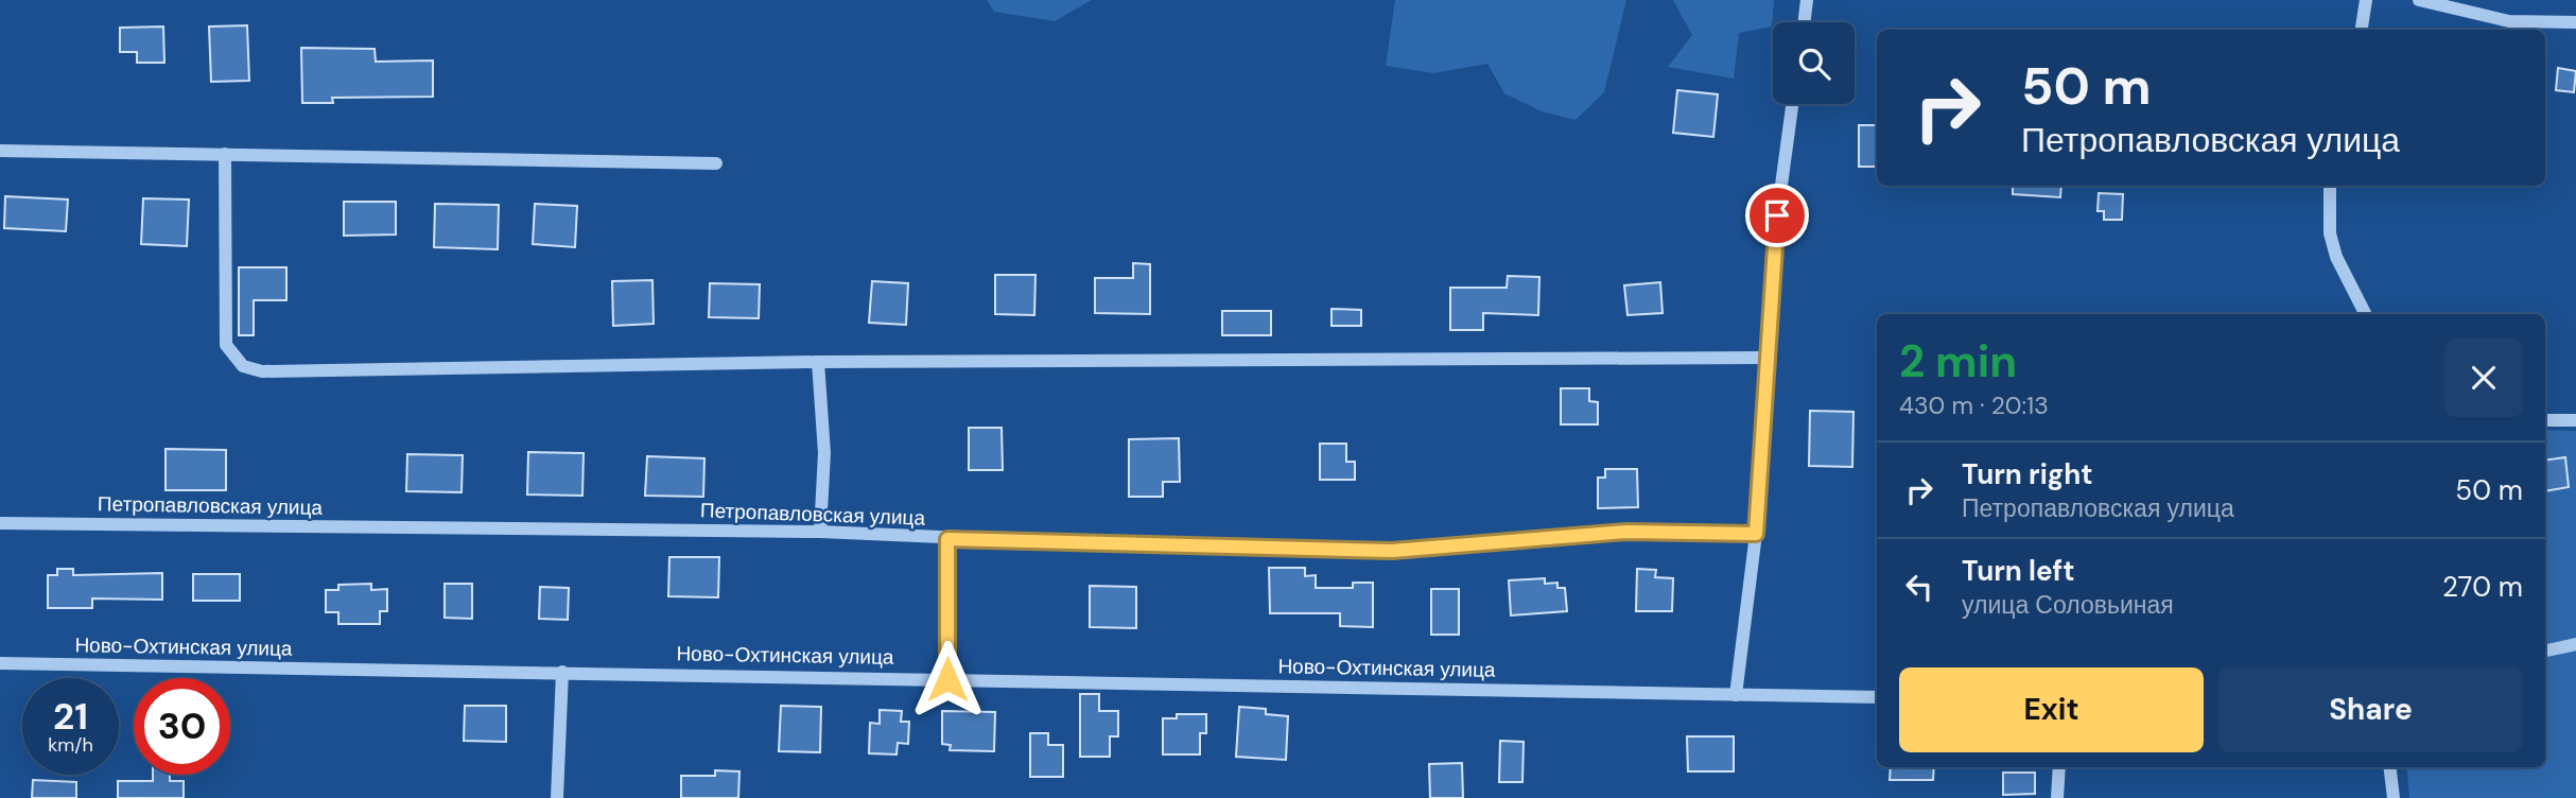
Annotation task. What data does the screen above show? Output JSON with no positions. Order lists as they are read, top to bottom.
{
  "streets": {
    "street": ["Петропавловская улица", "Ново-Охтинская улица"]
  },
  "page": {
    "turn": ["50 m", "Петропавловская улица"],
    "heading": ["2 min", "430 m · 20:13"],
    "list": [
      {
        "name": "Turn right",
        "note": "Петропавловская улица",
        "value": "50 m"
      },
      {
        "name": "Turn left",
        "note": "улица Соловьиная",
        "value": "270 m"
      }
    ],
    "buttons": ["Exit", "Share"],
    "speed": "21 km/h",
    "limit": "30"
  }
}
